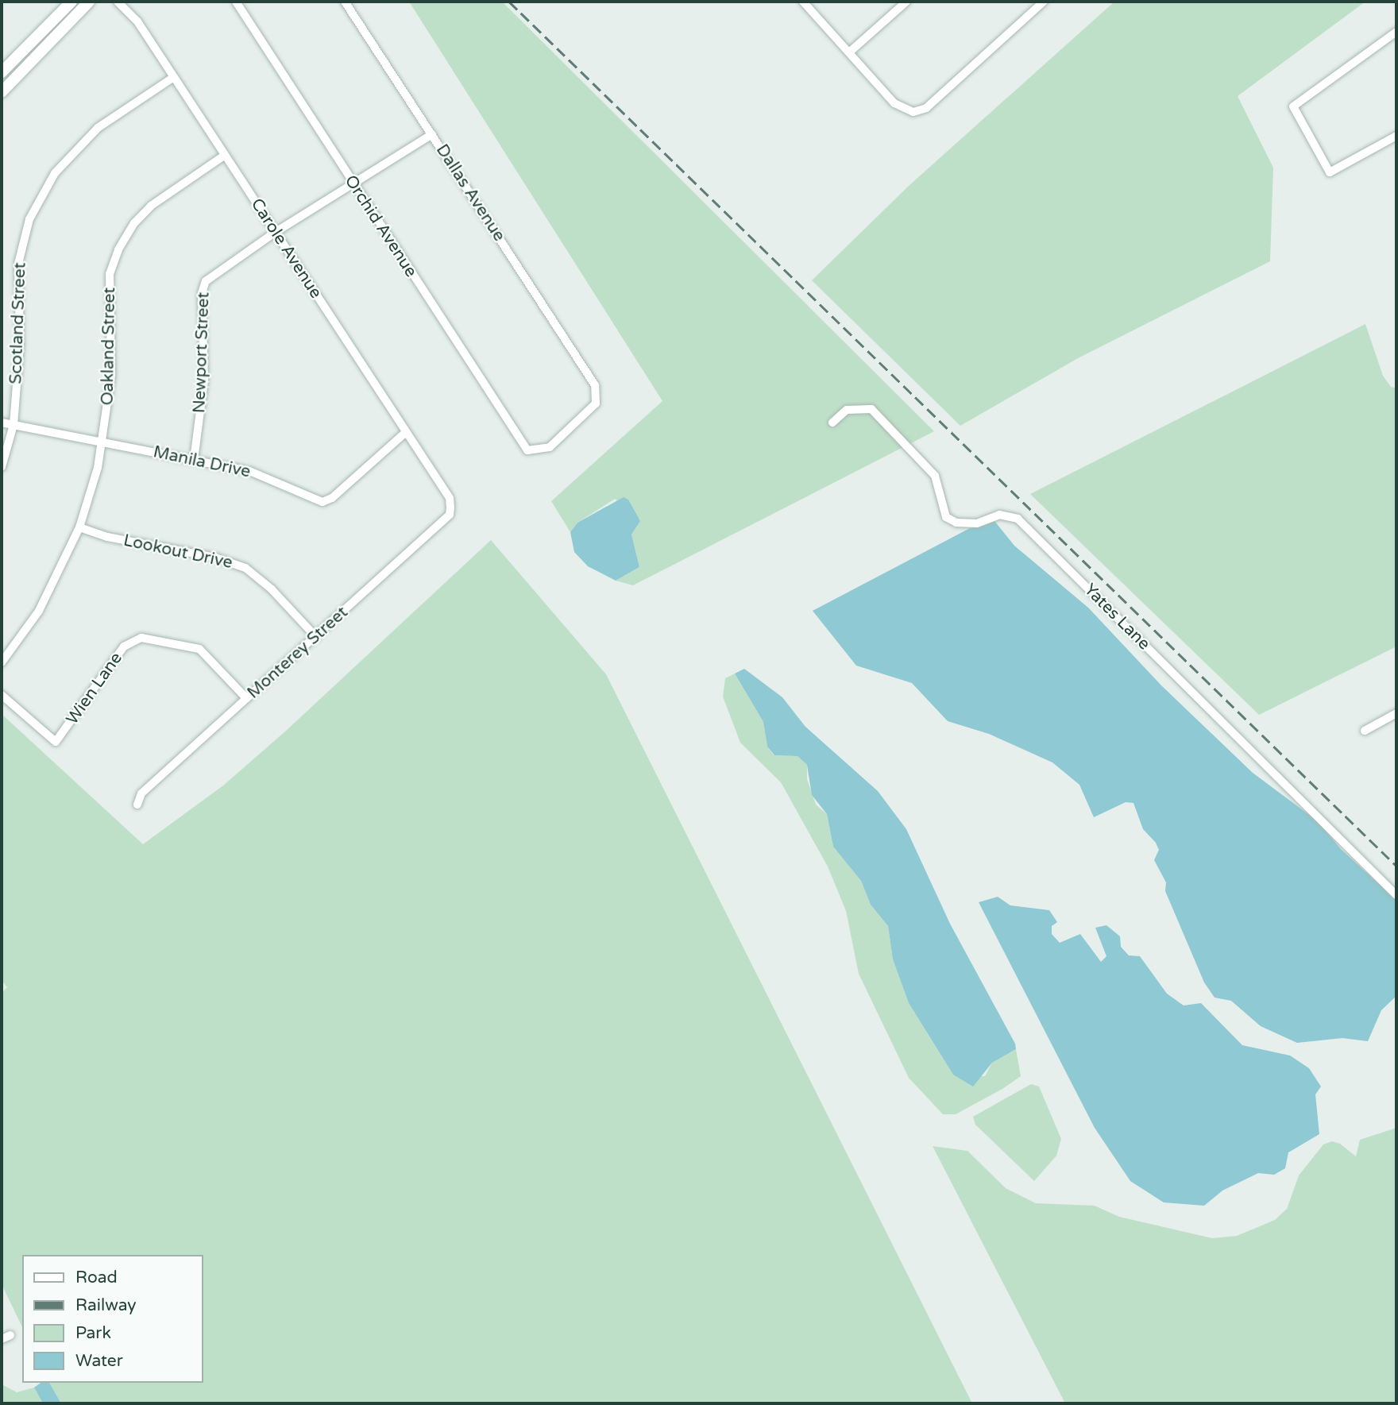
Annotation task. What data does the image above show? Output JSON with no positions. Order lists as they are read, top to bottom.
{
  "streets": {
    "street": [
      "Dallas Avenue",
      "Orchid Avenue",
      "Carole Avenue",
      "Scotland Street",
      "Oakland Street",
      "Newport Street",
      "Manila Drive",
      "Lookout Drive",
      "Yates Lane",
      "Monterey Street",
      "Wien Lane"
    ]
  },
  "crossings": [
    ["Dallas Avenue", "Orchid Avenue"],
    ["Dallas Avenue", "Newport Street"],
    ["Orchid Avenue", "Newport Street"],
    ["Carole Avenue", "Scotland Street"],
    ["Carole Avenue", "Oakland Street"],
    ["Carole Avenue", "Newport Street"],
    ["Carole Avenue", "Manila Drive"],
    ["Carole Avenue", "Monterey Street"],
    ["Scotland Street", "Manila Drive"],
    ["Oakland Street", "Manila Drive"],
    ["Oakland Street", "Lookout Drive"],
    ["Newport Street", "Manila Drive"],
    ["Lookout Drive", "Monterey Street"],
    ["Monterey Street", "Wien Lane"]
  ],
  "legend": [
    "Road",
    "Railway",
    "Park",
    "Water"
  ]
}
